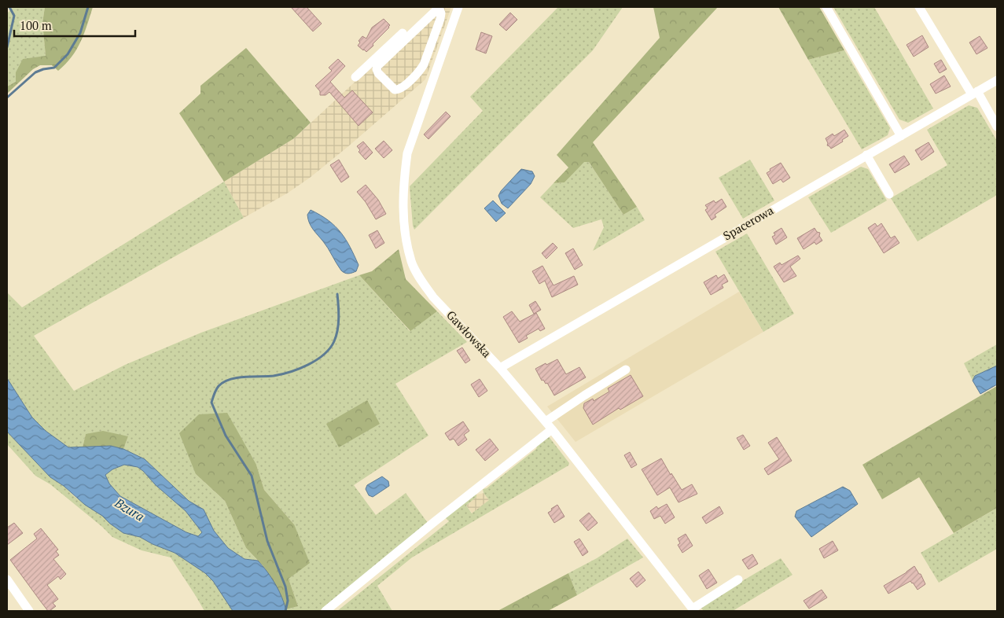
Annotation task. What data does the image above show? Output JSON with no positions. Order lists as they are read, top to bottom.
{
  "streets": {
    "street": ["Spacerowa", "Gawłowska"]
  },
  "crossings": [
    ["Spacerowa", "Gawłowska"]
  ],
  "water": ["Bzura"],
  "scale_bar": "100 m"
}
